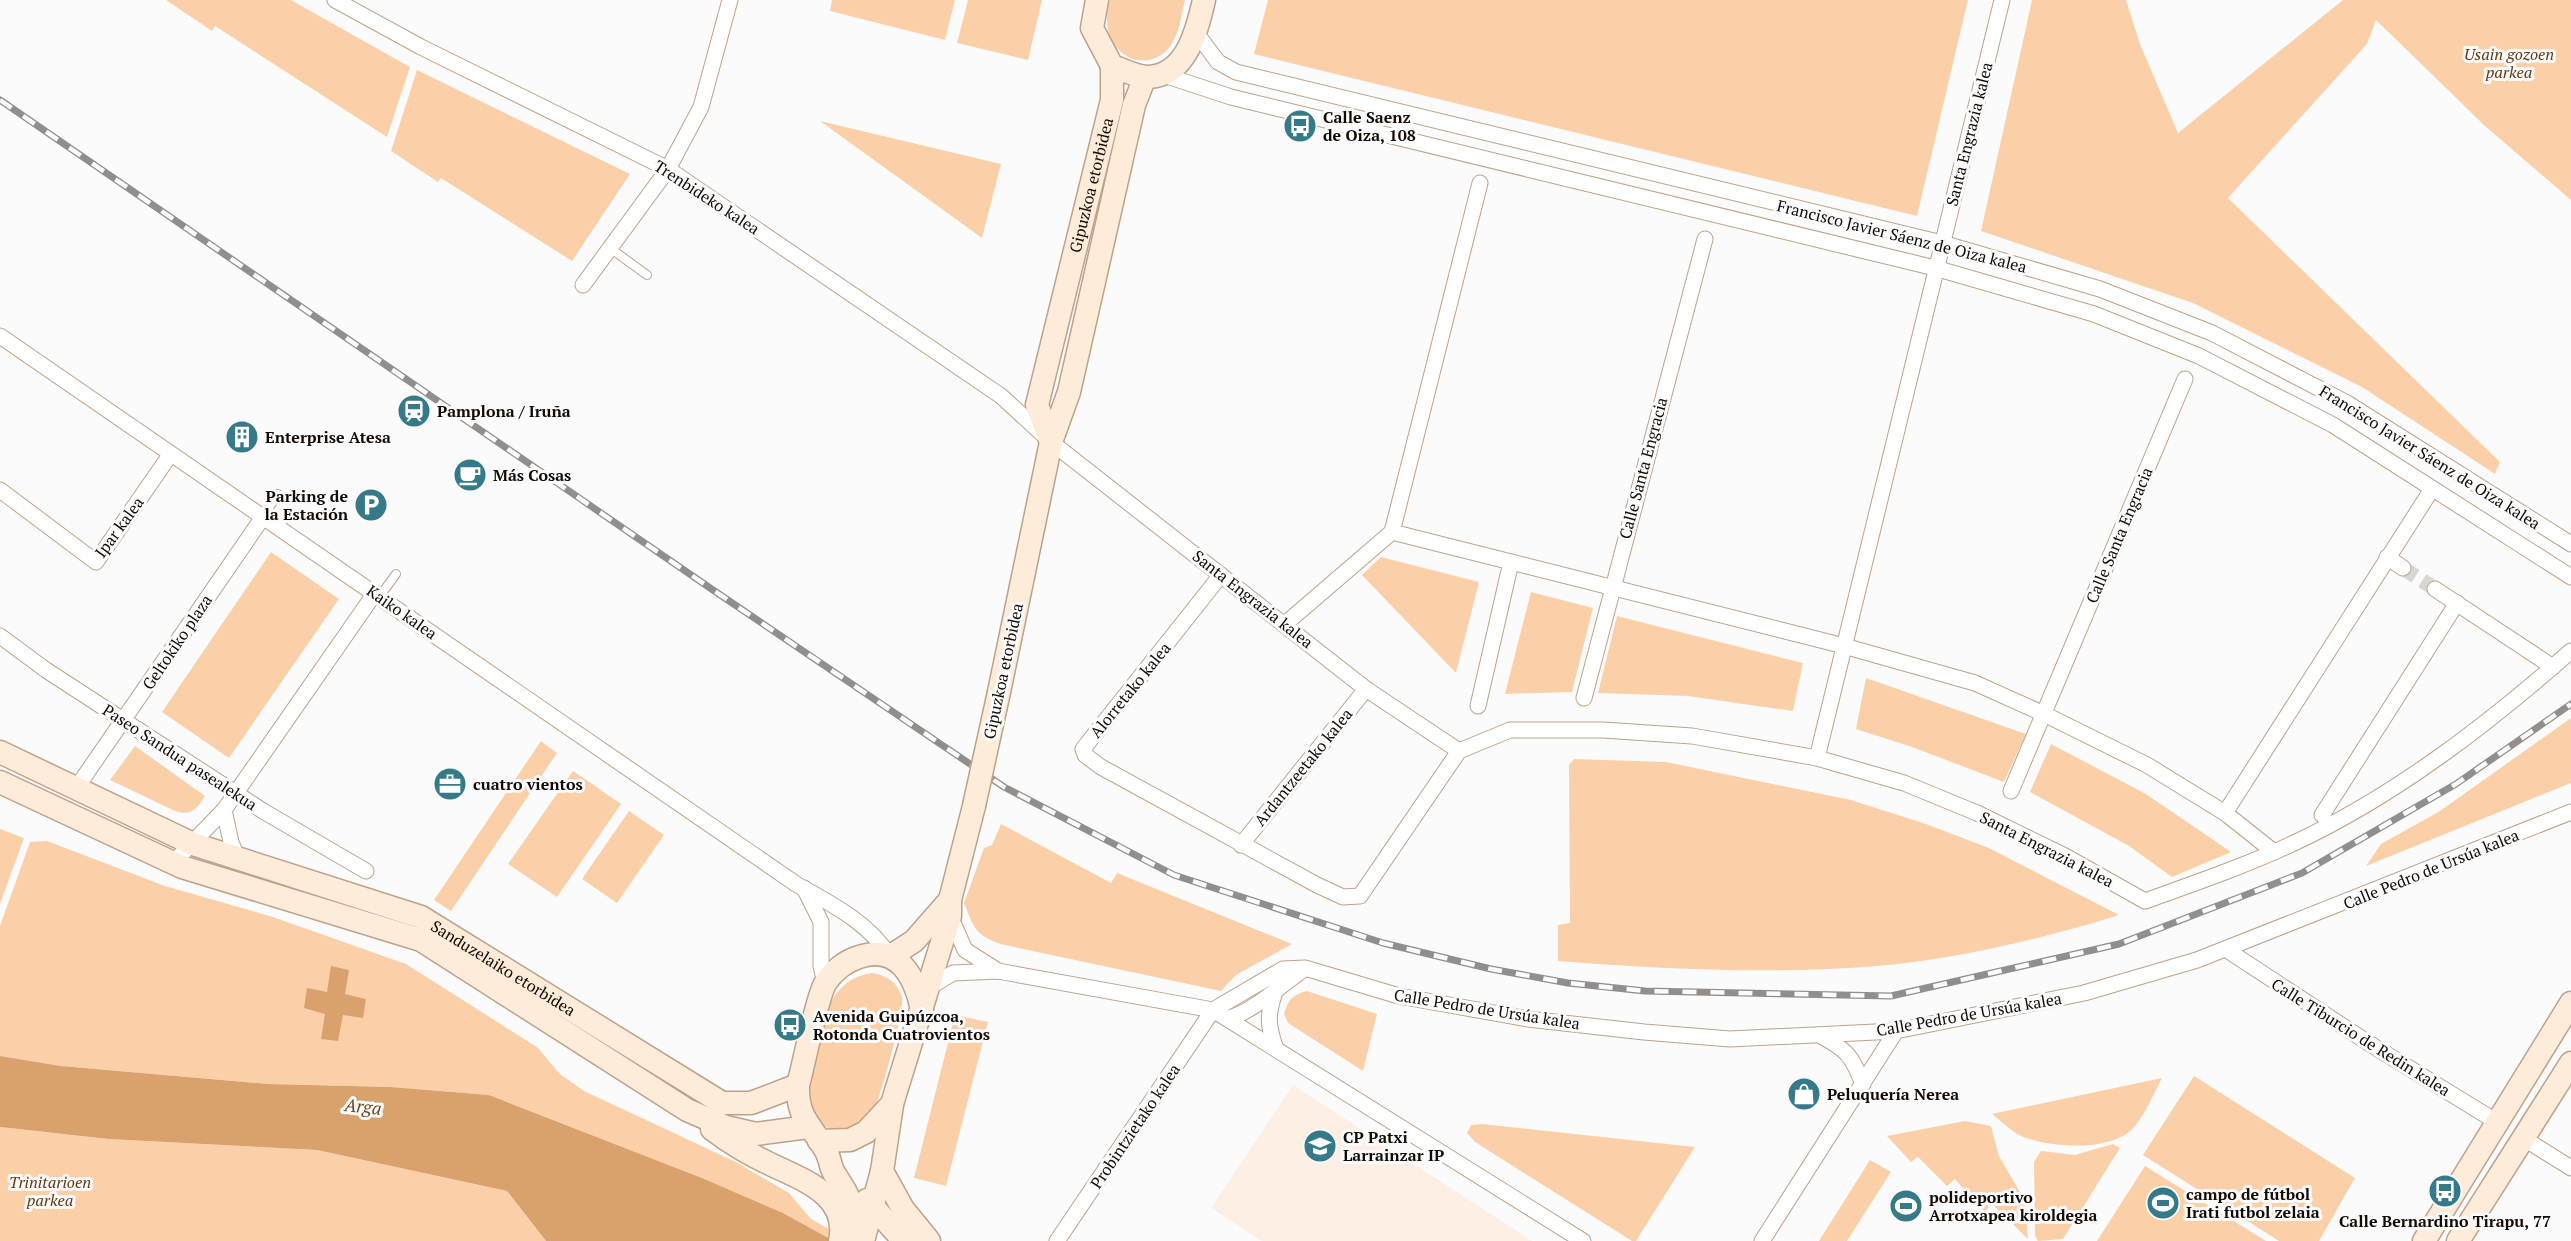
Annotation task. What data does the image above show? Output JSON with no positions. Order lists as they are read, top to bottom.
{
  "streets": {
    "main road": ["Gipuzkoa etorbidea", "Sanduzelaiko etorbidea"],
    "street": [
      "Santa Engrazia kalea",
      "Trenbideko kalea",
      "Francisco Javier Sáenz de Oiza kalea",
      "Calle Santa Engracia",
      "Ipar kalea",
      "Kaiko kalea",
      "Geltokiko plaza",
      "Alorretako kalea",
      "Paseo Sandua pasealekua",
      "Ardantzeetako kalea",
      "Calle Pedro de Ursúa kalea",
      "Calle Tiburcio de Redin kalea",
      "Probintzietako kalea"
    ]
  },
  "crossings": [
    ["Santa Engrazia kalea", "Gipuzkoa etorbidea"],
    ["Santa Engrazia kalea", "Trenbideko kalea"],
    ["Santa Engrazia kalea", "Francisco Javier Sáenz de Oiza kalea"],
    ["Santa Engrazia kalea", "Alorretako kalea"],
    ["Santa Engrazia kalea", "Ardantzeetako kalea"],
    ["Gipuzkoa etorbidea", "Trenbideko kalea"],
    ["Gipuzkoa etorbidea", "Francisco Javier Sáenz de Oiza kalea"],
    ["Gipuzkoa etorbidea", "Kaiko kalea"],
    ["Gipuzkoa etorbidea", "Sanduzelaiko etorbidea"],
    ["Ipar kalea", "Kaiko kalea"],
    ["Kaiko kalea", "Geltokiko plaza"],
    ["Geltokiko plaza", "Paseo Sandua pasealekua"],
    ["Geltokiko plaza", "Sanduzelaiko etorbidea"],
    ["Alorretako kalea", "Ardantzeetako kalea"],
    ["Calle Pedro de Ursúa kalea", "Calle Tiburcio de Redin kalea"],
    ["Calle Pedro de Ursúa kalea", "Probintzietako kalea"]
  ],
  "water": ["Arga"],
  "parks": ["Usain gozoen parkea", "Trinitarioen parkea"],
  "places": {
    "bus stop": ["Calle Saenz de Oiza, 108", "Avenida Guipúzcoa, Rotonda Cuatrovientos", "Calle Bernardino Tirapu, 77"],
    "station": ["Pamplona / Iruña"],
    "building": ["Enterprise Atesa"],
    "cafe": ["Más Cosas"],
    "parking": ["Parking de la Estación"],
    "office": ["cuatro vientos"],
    "shop": ["Peluquería Nerea"],
    "school or university": ["CP Patxi Larrainzar IP"],
    "sports": ["campo de fútbol Irati futbol zelaia", "polideportivo Arrotxapea kiroldegia"]
  }
}
